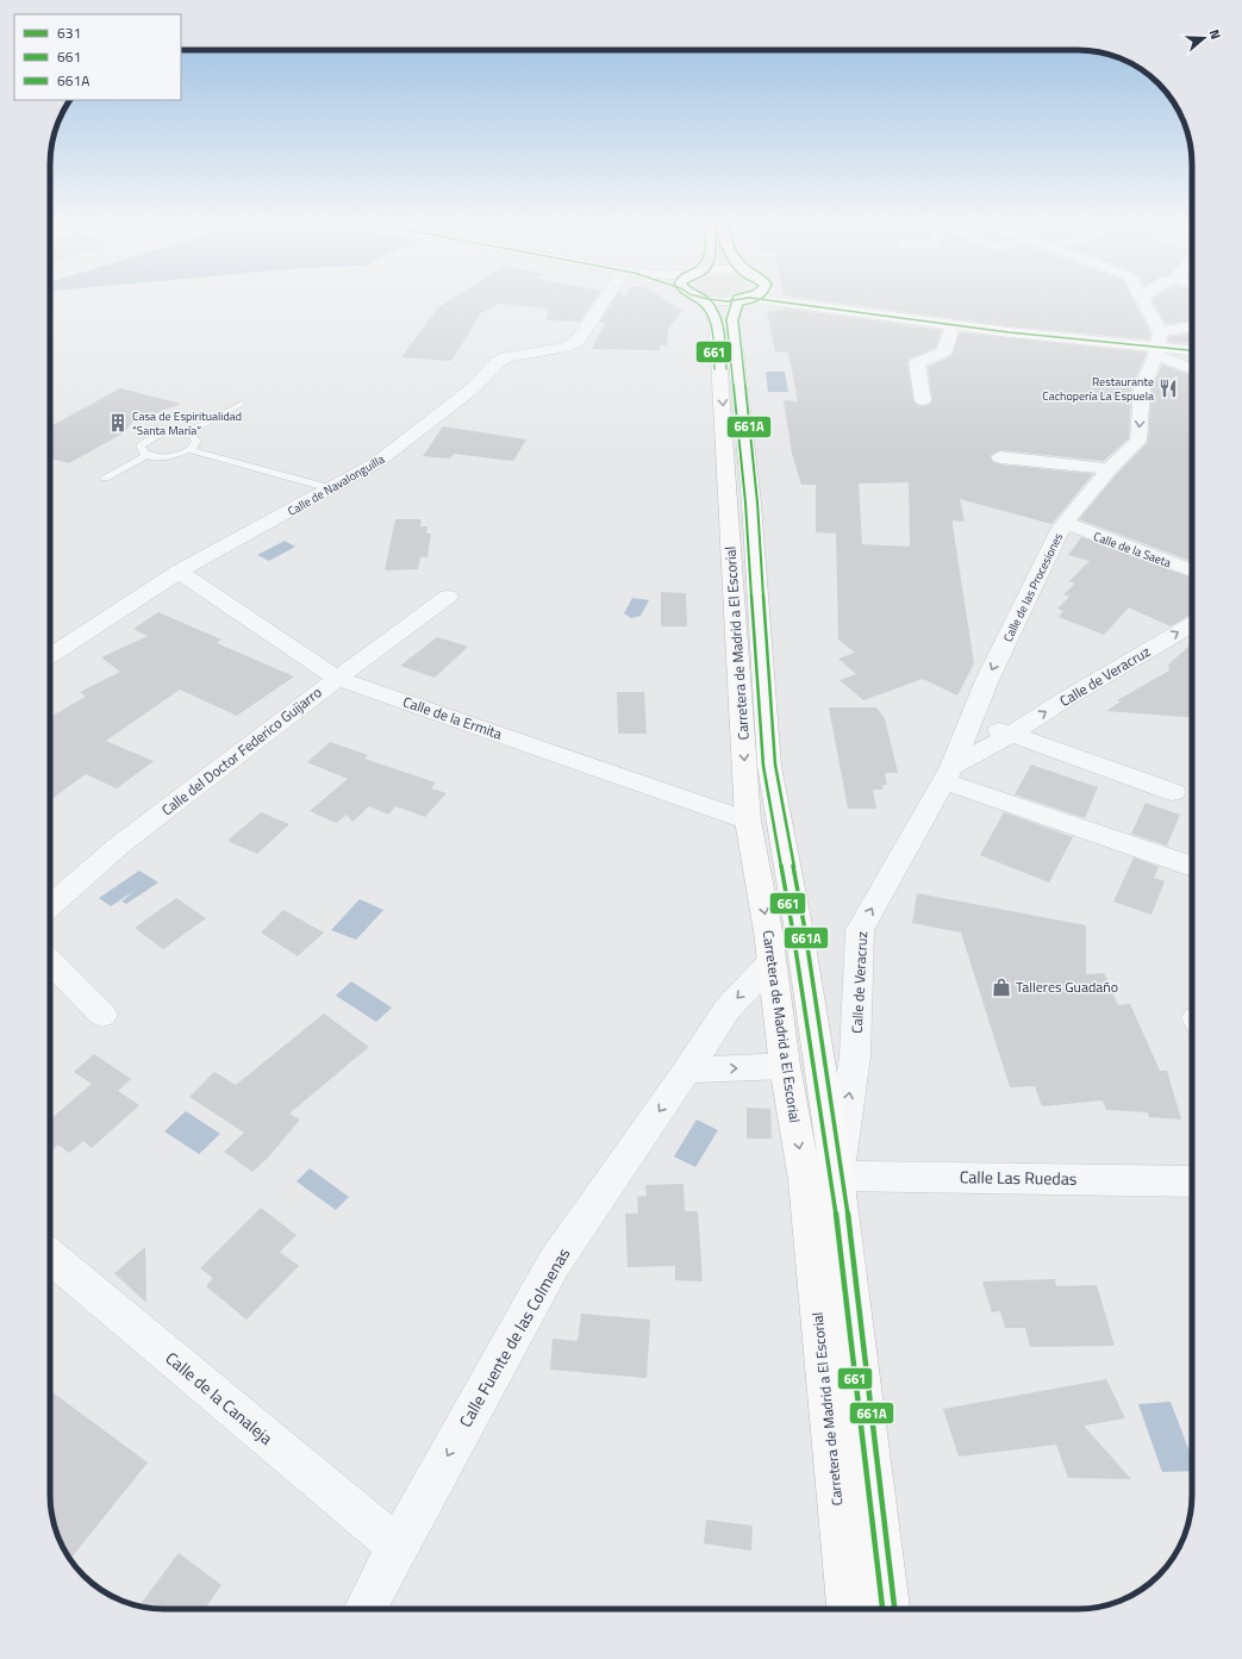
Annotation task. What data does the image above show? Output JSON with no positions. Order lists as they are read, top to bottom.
{
  "streets": {
    "main road": ["Carretera de Madrid a El Escorial"],
    "street": [
      "Calle de Navalonguilla",
      "Calle de la Saeta",
      "Calle de las Procesiones",
      "Calle de Veracruz",
      "Calle de la Ermita",
      "Calle del Doctor Federico Guijarro",
      "Calle Las Ruedas",
      "Calle Fuente de las Colmenas",
      "Calle de la Canaleja"
    ]
  },
  "crossings": [
    ["Calle de Navalonguilla", "Calle de la Ermita"],
    ["Calle de la Saeta", "Calle de las Procesiones"],
    ["Calle de las Procesiones", "Calle de Veracruz"],
    ["Carretera de Madrid a El Escorial", "Calle de Veracruz"],
    ["Carretera de Madrid a El Escorial", "Calle de la Ermita"],
    ["Carretera de Madrid a El Escorial", "Calle Las Ruedas"],
    ["Carretera de Madrid a El Escorial", "Calle Fuente de las Colmenas"],
    ["Calle de Veracruz", "Calle Las Ruedas"],
    ["Calle de la Ermita", "Calle del Doctor Federico Guijarro"],
    ["Calle Fuente de las Colmenas", "Calle de la Canaleja"]
  ],
  "one_way": ["Calle de las Procesiones", "Calle de Veracruz", "Calle Fuente de las Colmenas"],
  "places": {
    "restaurant": ["Restaurante Cachopería La Espuela"],
    "building": ["Casa de Espiritualidad “Santa María”"],
    "shop": ["Talleres Guadaño"]
  },
  "lines": ["transit line 631", "transit line 661", "transit line 661A"],
  "legend": ["631", "661", "661A"],
  "north": "right"
}
